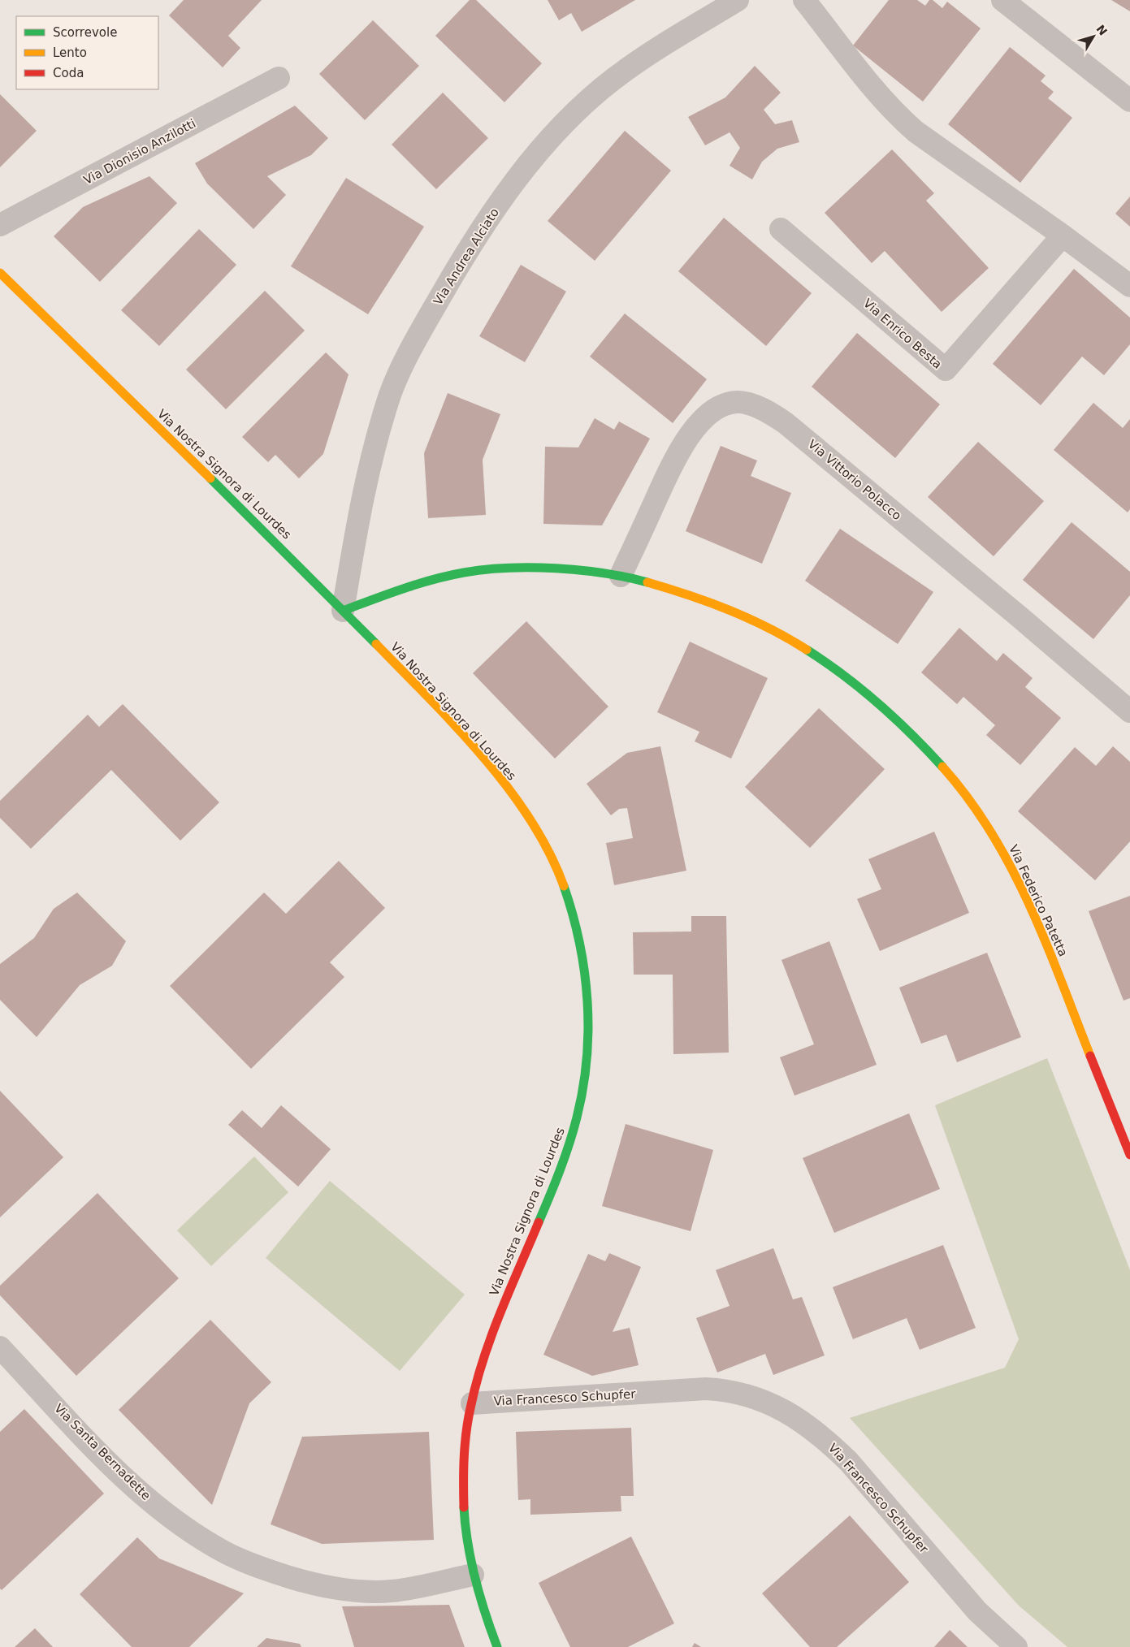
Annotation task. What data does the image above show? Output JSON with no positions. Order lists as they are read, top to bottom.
{
  "streets": {
    "street": [
      "Via Dionisio Anzilotti",
      "Via Andrea Alciato",
      "Via Enrico Besta",
      "Via Nostra Signora di Lourdes",
      "Via Vittorio Polacco",
      "Via Federico Patetta",
      "Via Francesco Schupfer",
      "Via Santa Bernadette"
    ]
  },
  "crossings": [
    ["Via Andrea Alciato", "Via Nostra Signora di Lourdes"],
    ["Via Andrea Alciato", "Via Federico Patetta"],
    ["Via Nostra Signora di Lourdes", "Via Federico Patetta"],
    ["Via Nostra Signora di Lourdes", "Via Francesco Schupfer"],
    ["Via Nostra Signora di Lourdes", "Via Santa Bernadette"],
    ["Via Vittorio Polacco", "Via Federico Patetta"]
  ],
  "legend": ["Scorrevole", "Lento", "Coda"],
  "north": "top right"
}
